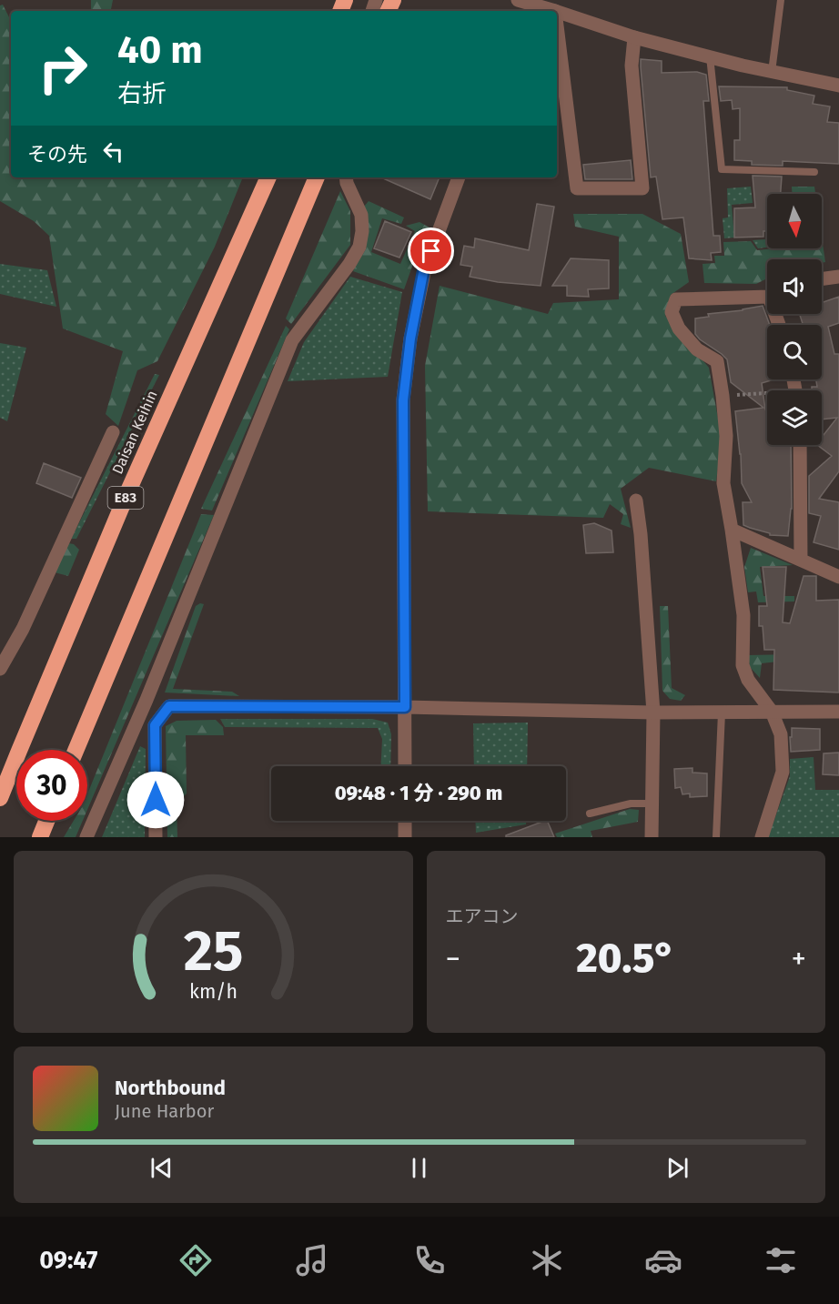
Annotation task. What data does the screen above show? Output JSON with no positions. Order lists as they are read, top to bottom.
{
  "streets": {
    "highway": ["Daisan Keihin", "E83"]
  },
  "north": "bottom",
  "page": {
    "turn": ["40 m", "右折"],
    "then": "その先",
    "limit": "30",
    "trip": "09:48 · 1 分 · 290 m",
    "tile": "エアコン",
    "heat": ["−", "20.5°", "+"],
    "song": ["Northbound", "June Harbor"],
    "tabs": "09:47",
    "gauge": ["25", "km/h"]
  }
}
